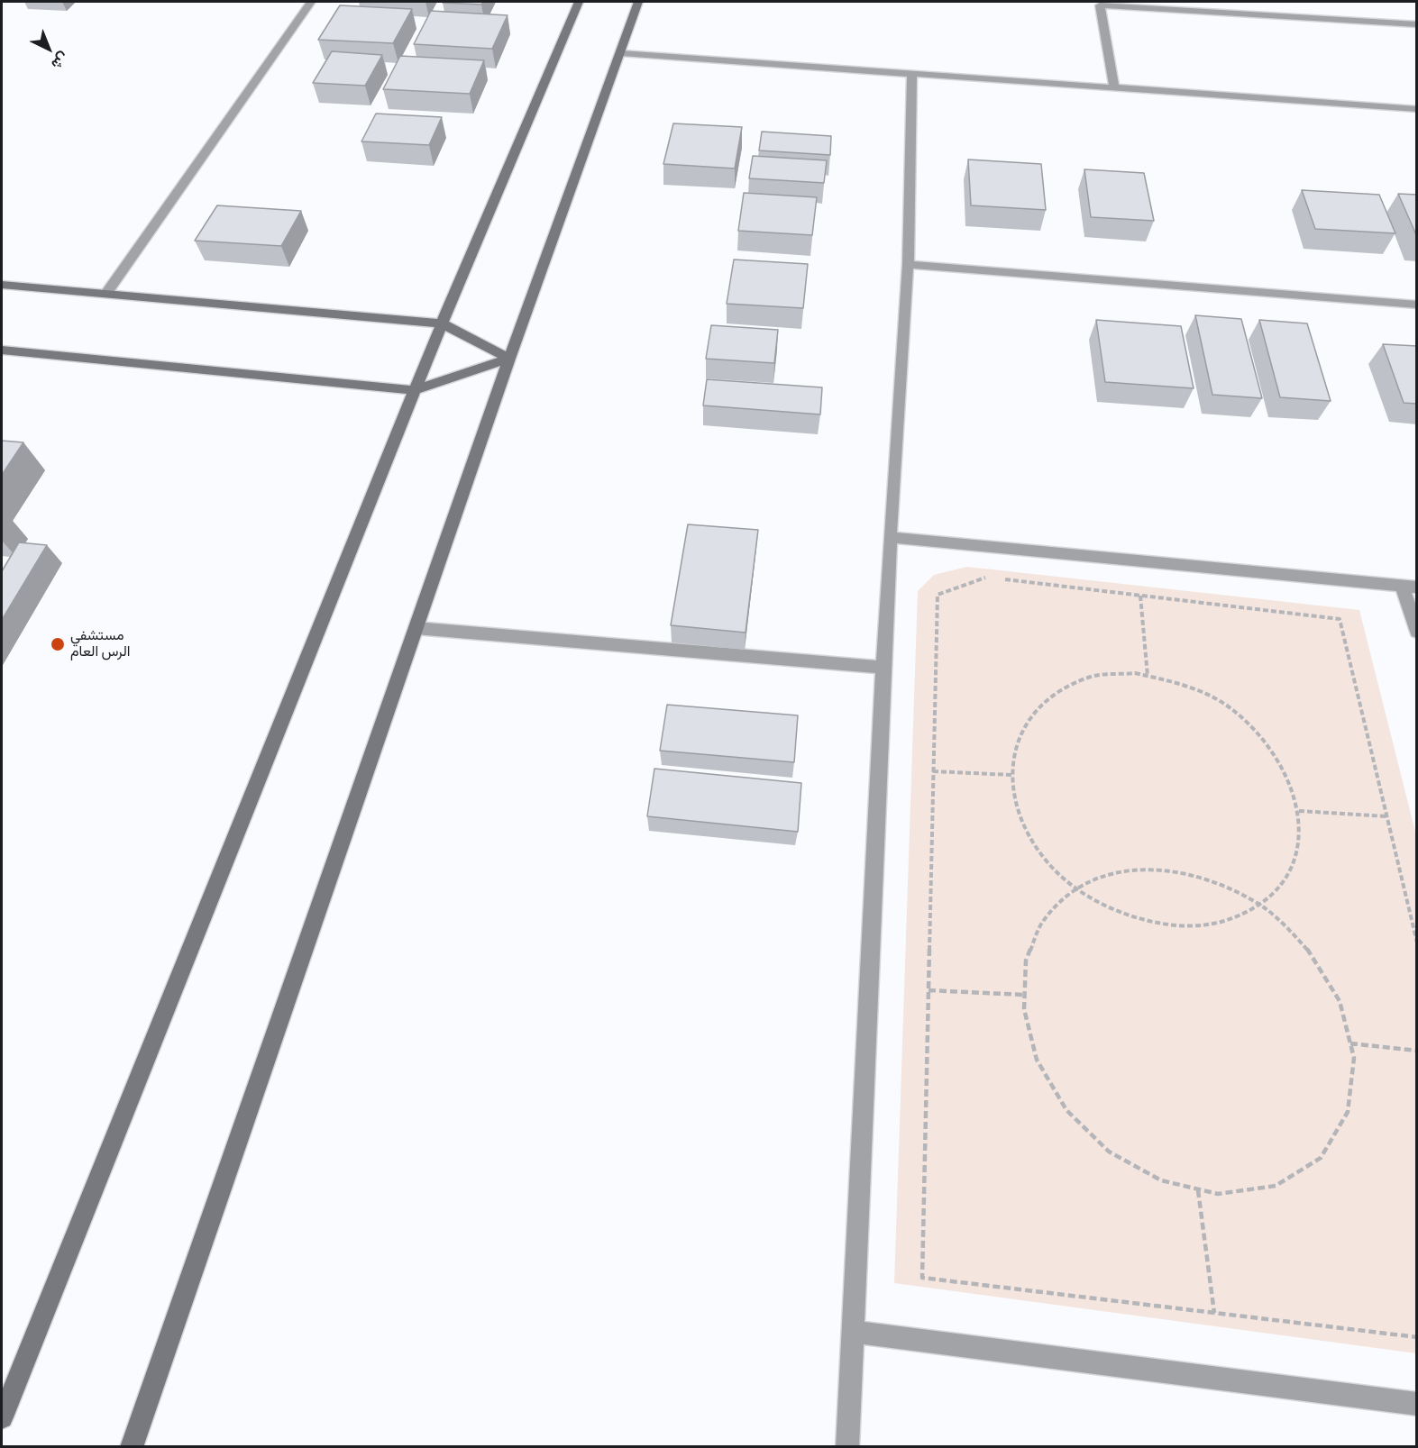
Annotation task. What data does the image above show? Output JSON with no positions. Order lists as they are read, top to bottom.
{
  "places": ["مستشفي الرس العام"],
  "north": "bottom right"
}
